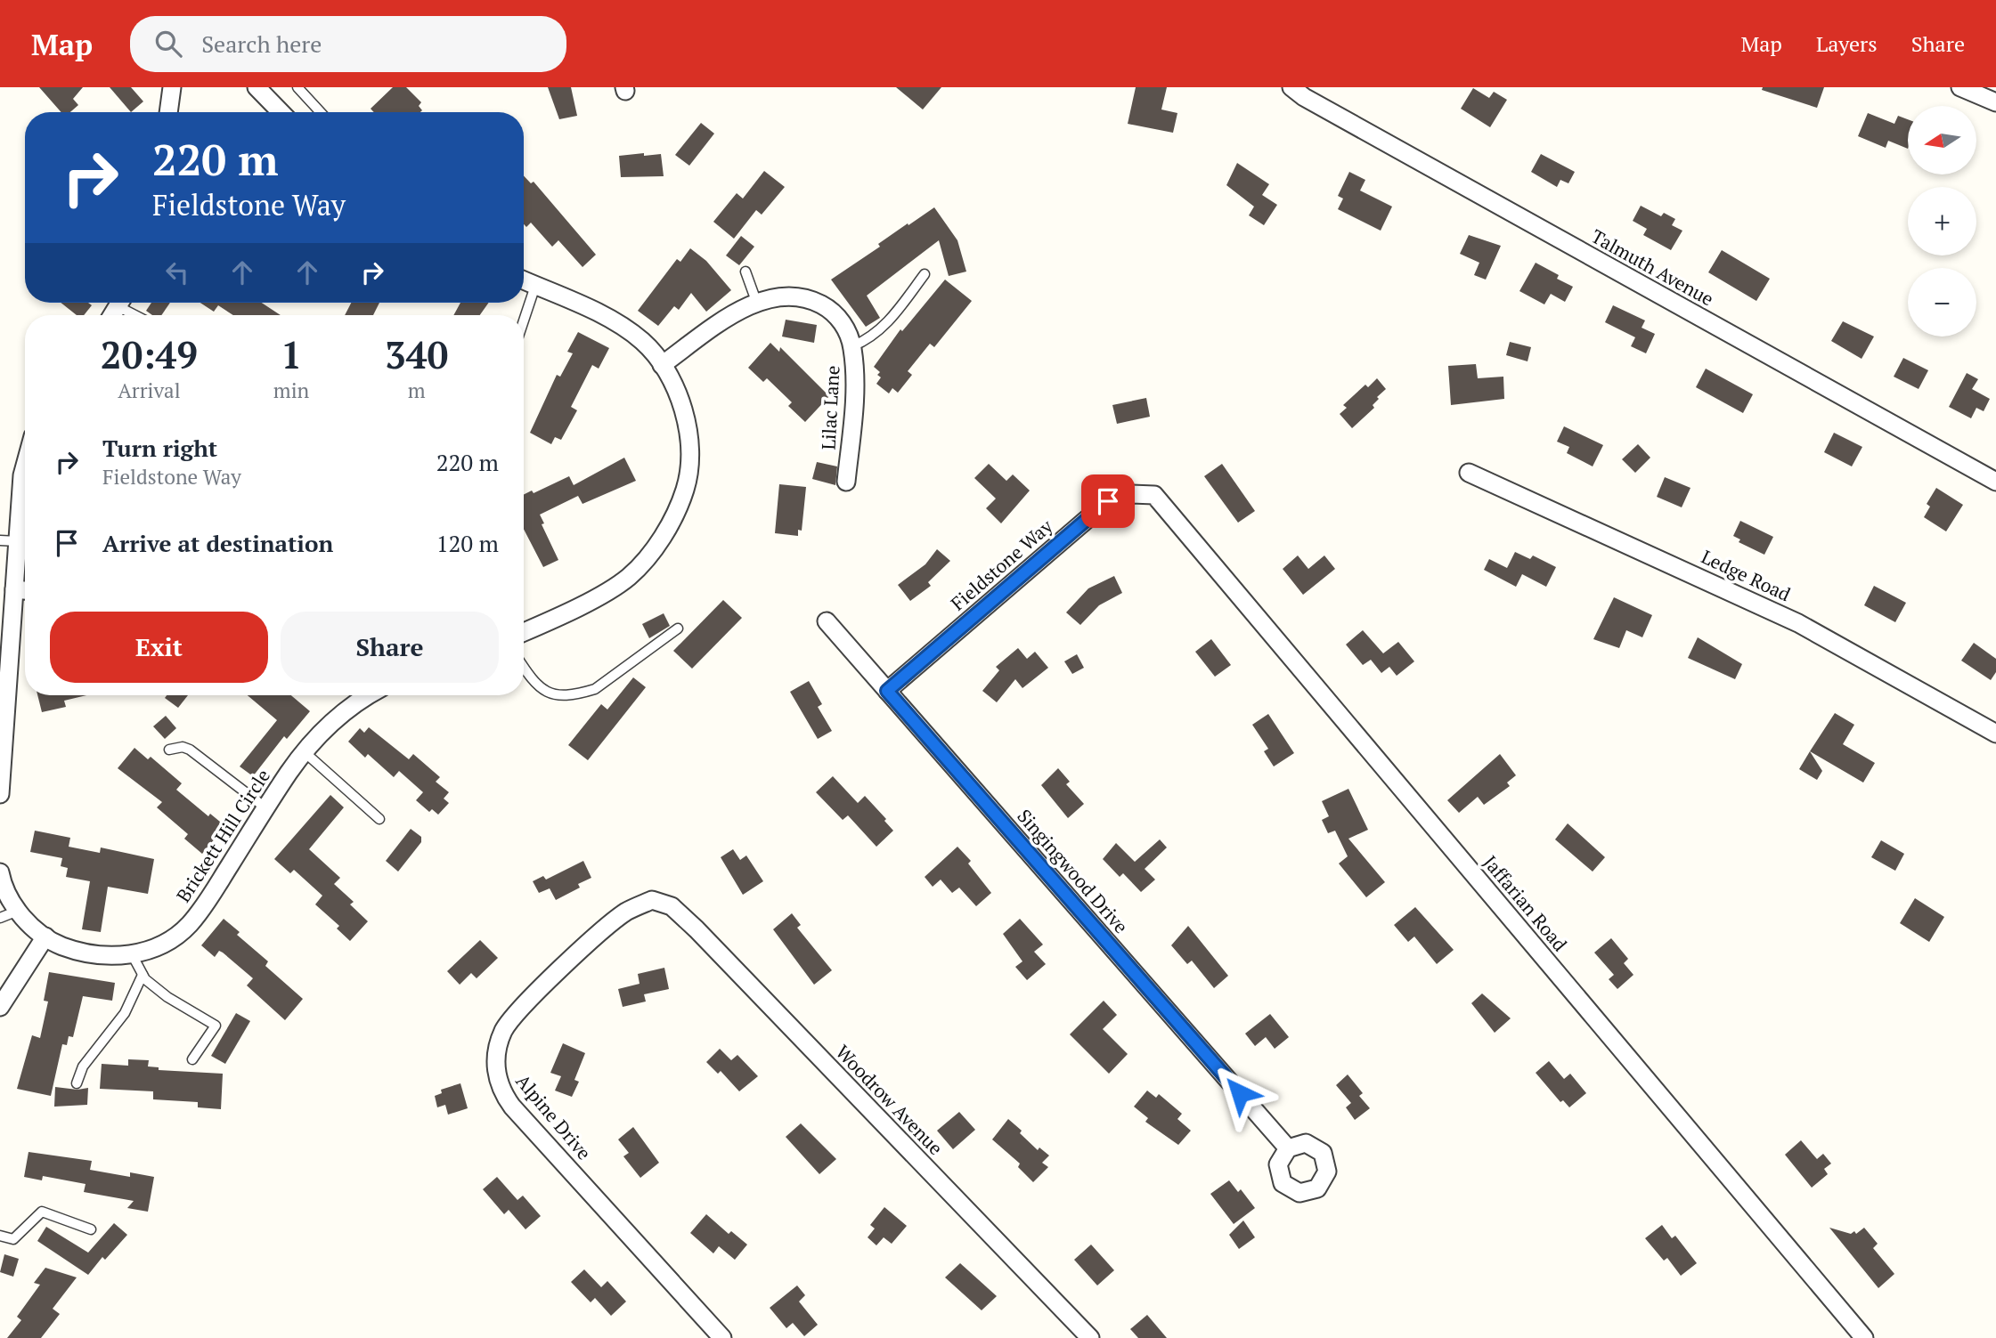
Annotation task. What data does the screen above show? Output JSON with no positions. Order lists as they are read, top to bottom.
{
  "streets": {
    "street": [
      "Talmuth Avenue",
      "Lilac Lane",
      "Fieldstone Way",
      "Ledge Road",
      "Brickett Hill Circle",
      "Singingwood Drive",
      "Jaffarian Road",
      "Woodrow Avenue",
      "Alpine Drive"
    ]
  },
  "crossings": [
    ["Fieldstone Way", "Singingwood Drive"],
    ["Fieldstone Way", "Jaffarian Road"],
    ["Woodrow Avenue", "Alpine Drive"]
  ],
  "north": "left",
  "page": {
    "header": "Map",
    "search": "Search here",
    "nav": ["Map", "Layers", "Share"],
    "map_buttons": ["+", "−"],
    "turn": ["220 m", "Fieldstone Way"],
    "eta": [
      "20:49",
      "Arrival",
      "1",
      "min",
      "340",
      "m"
    ],
    "list": [
      {
        "name": "Turn right",
        "note": "Fieldstone Way",
        "value": "220 m"
      },
      {
        "name": "Arrive at destination",
        "value": "120 m"
      }
    ],
    "buttons": ["Exit", "Share"]
  }
}
